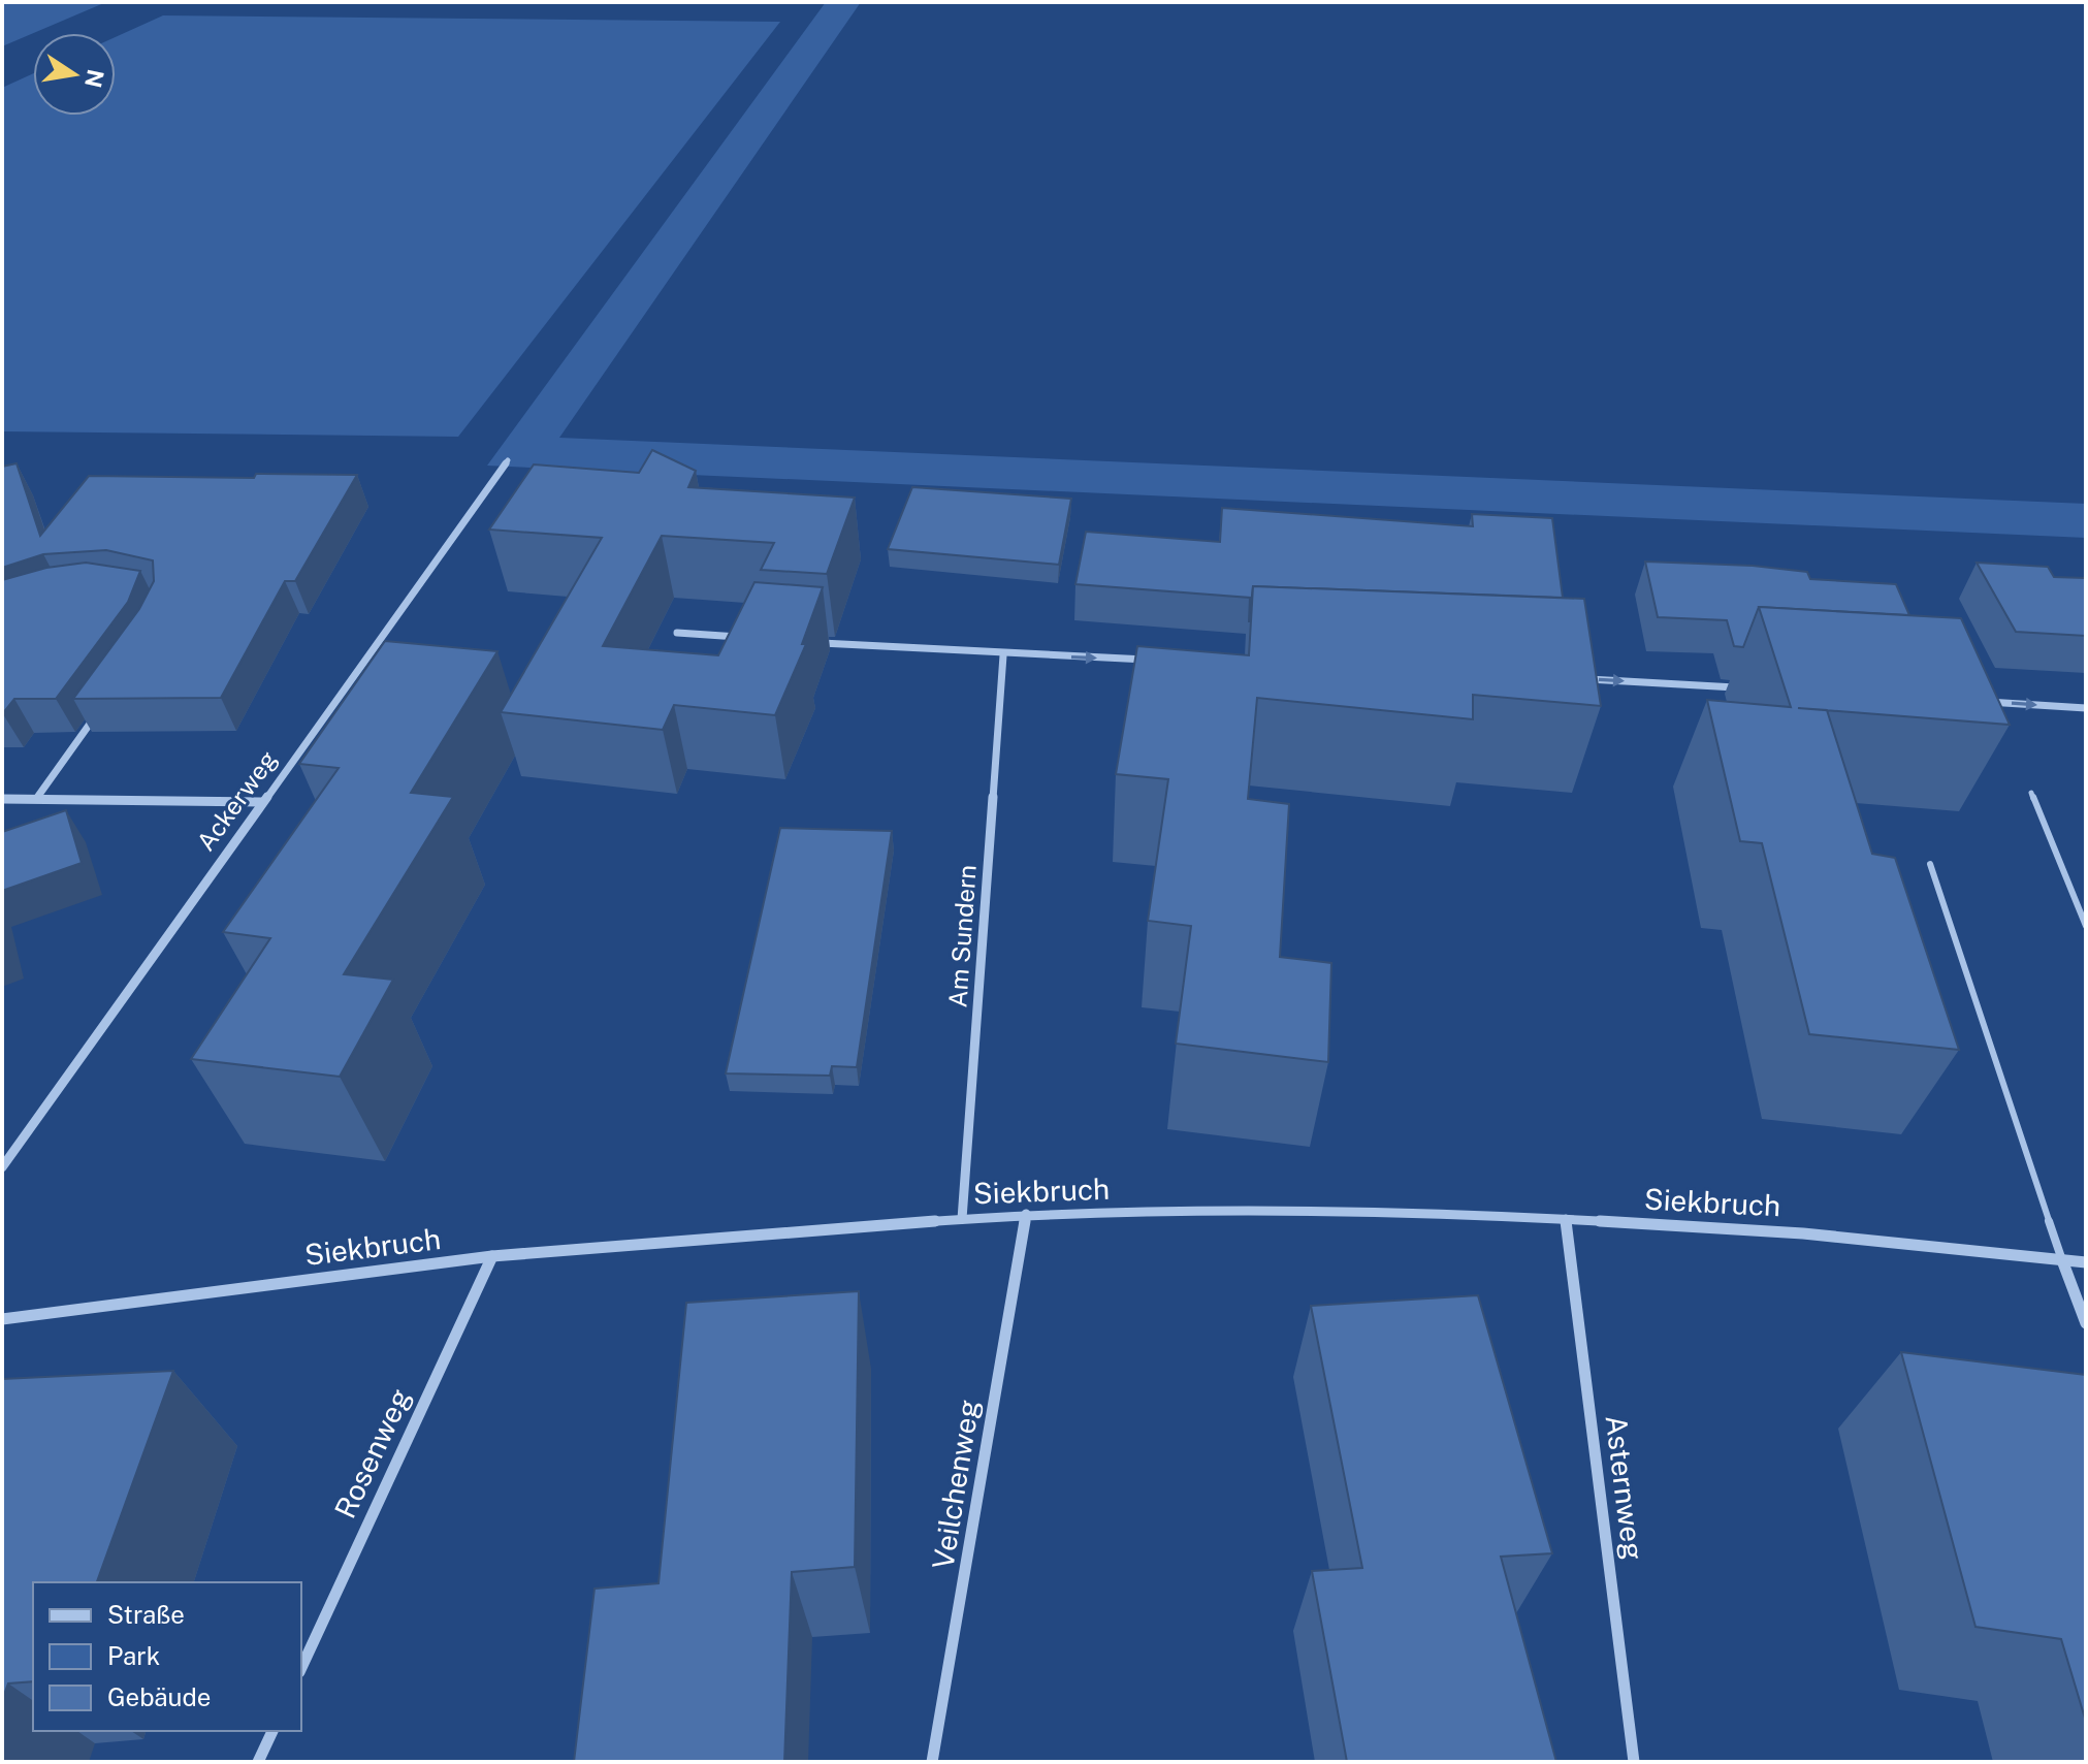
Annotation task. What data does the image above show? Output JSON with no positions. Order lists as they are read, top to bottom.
{
  "streets": {
    "street": [
      "Ackerweg",
      "Am Sundern",
      "Siekbruch",
      "Rosenweg",
      "Veilchenweg",
      "Asternweg"
    ]
  },
  "crossings": [
    ["Am Sundern", "Siekbruch"],
    ["Siekbruch", "Rosenweg"],
    ["Siekbruch", "Veilchenweg"],
    ["Siekbruch", "Asternweg"]
  ],
  "legend": ["Straße", "Park", "Gebäude"],
  "north": "right"
}
